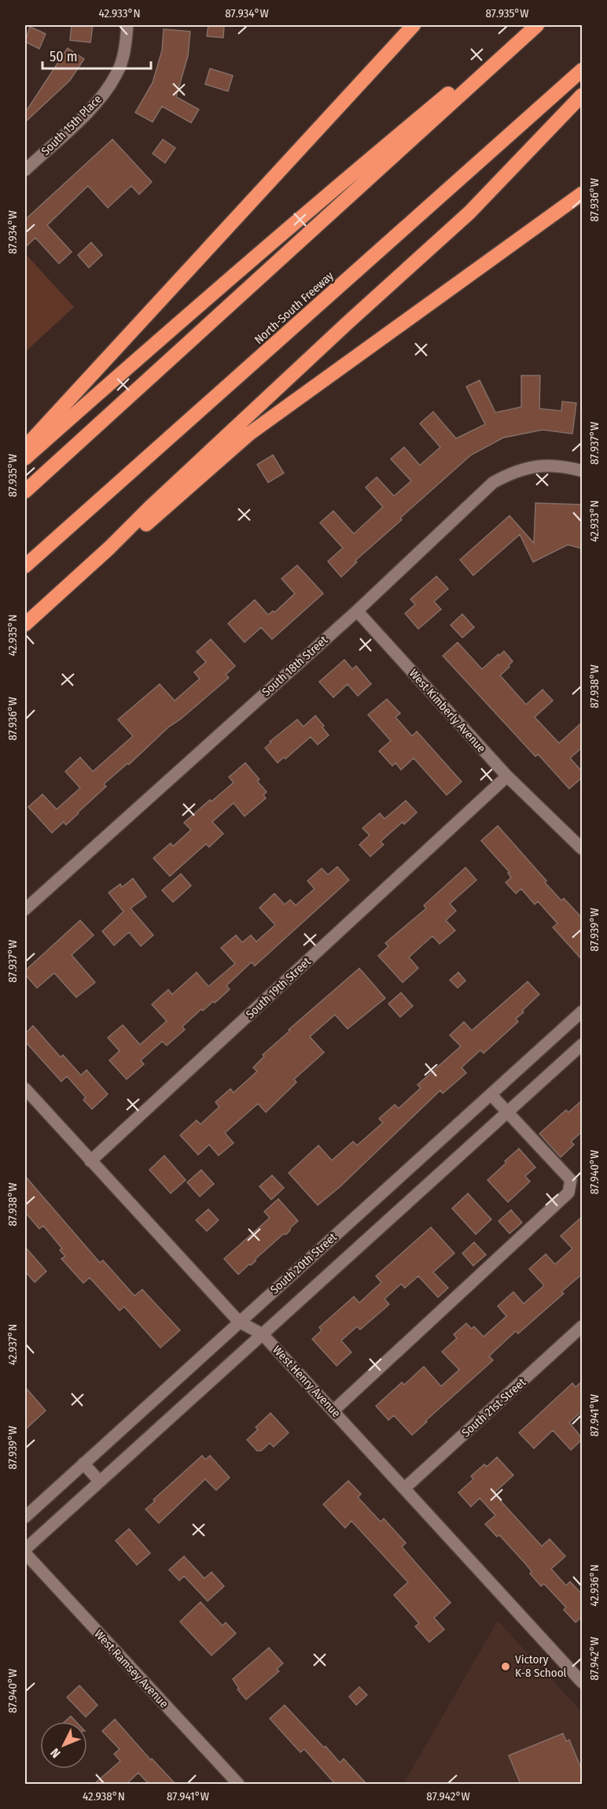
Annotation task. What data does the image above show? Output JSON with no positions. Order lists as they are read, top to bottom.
{
  "streets": {
    "highway": ["North-South Freeway"],
    "street": [
      "South 15th Place",
      "South 18th Street",
      "West Kimberly Avenue",
      "South 19th Street",
      "South 20th Street",
      "West Henry Avenue",
      "South 21st Street",
      "West Ramsey Avenue"
    ]
  },
  "crossings": [
    ["South 18th Street", "West Kimberly Avenue"],
    ["West Kimberly Avenue", "South 19th Street"],
    ["South 19th Street", "West Henry Avenue"],
    ["South 20th Street", "West Henry Avenue"],
    ["West Henry Avenue", "South 21st Street"]
  ],
  "places": ["Victory K-8 School"],
  "scale_bar": "50 m",
  "north": "bottom left",
  "coordinates": [
    "42.933°N",
    "87.934°W",
    "87.935°W",
    "87.936°W",
    "87.937°W",
    "42.935°N",
    "87.938°W",
    "87.939°W",
    "87.940°W",
    "42.937°N",
    "87.941°W",
    "42.936°N",
    "87.942°W",
    "42.938°N"
  ]
}
